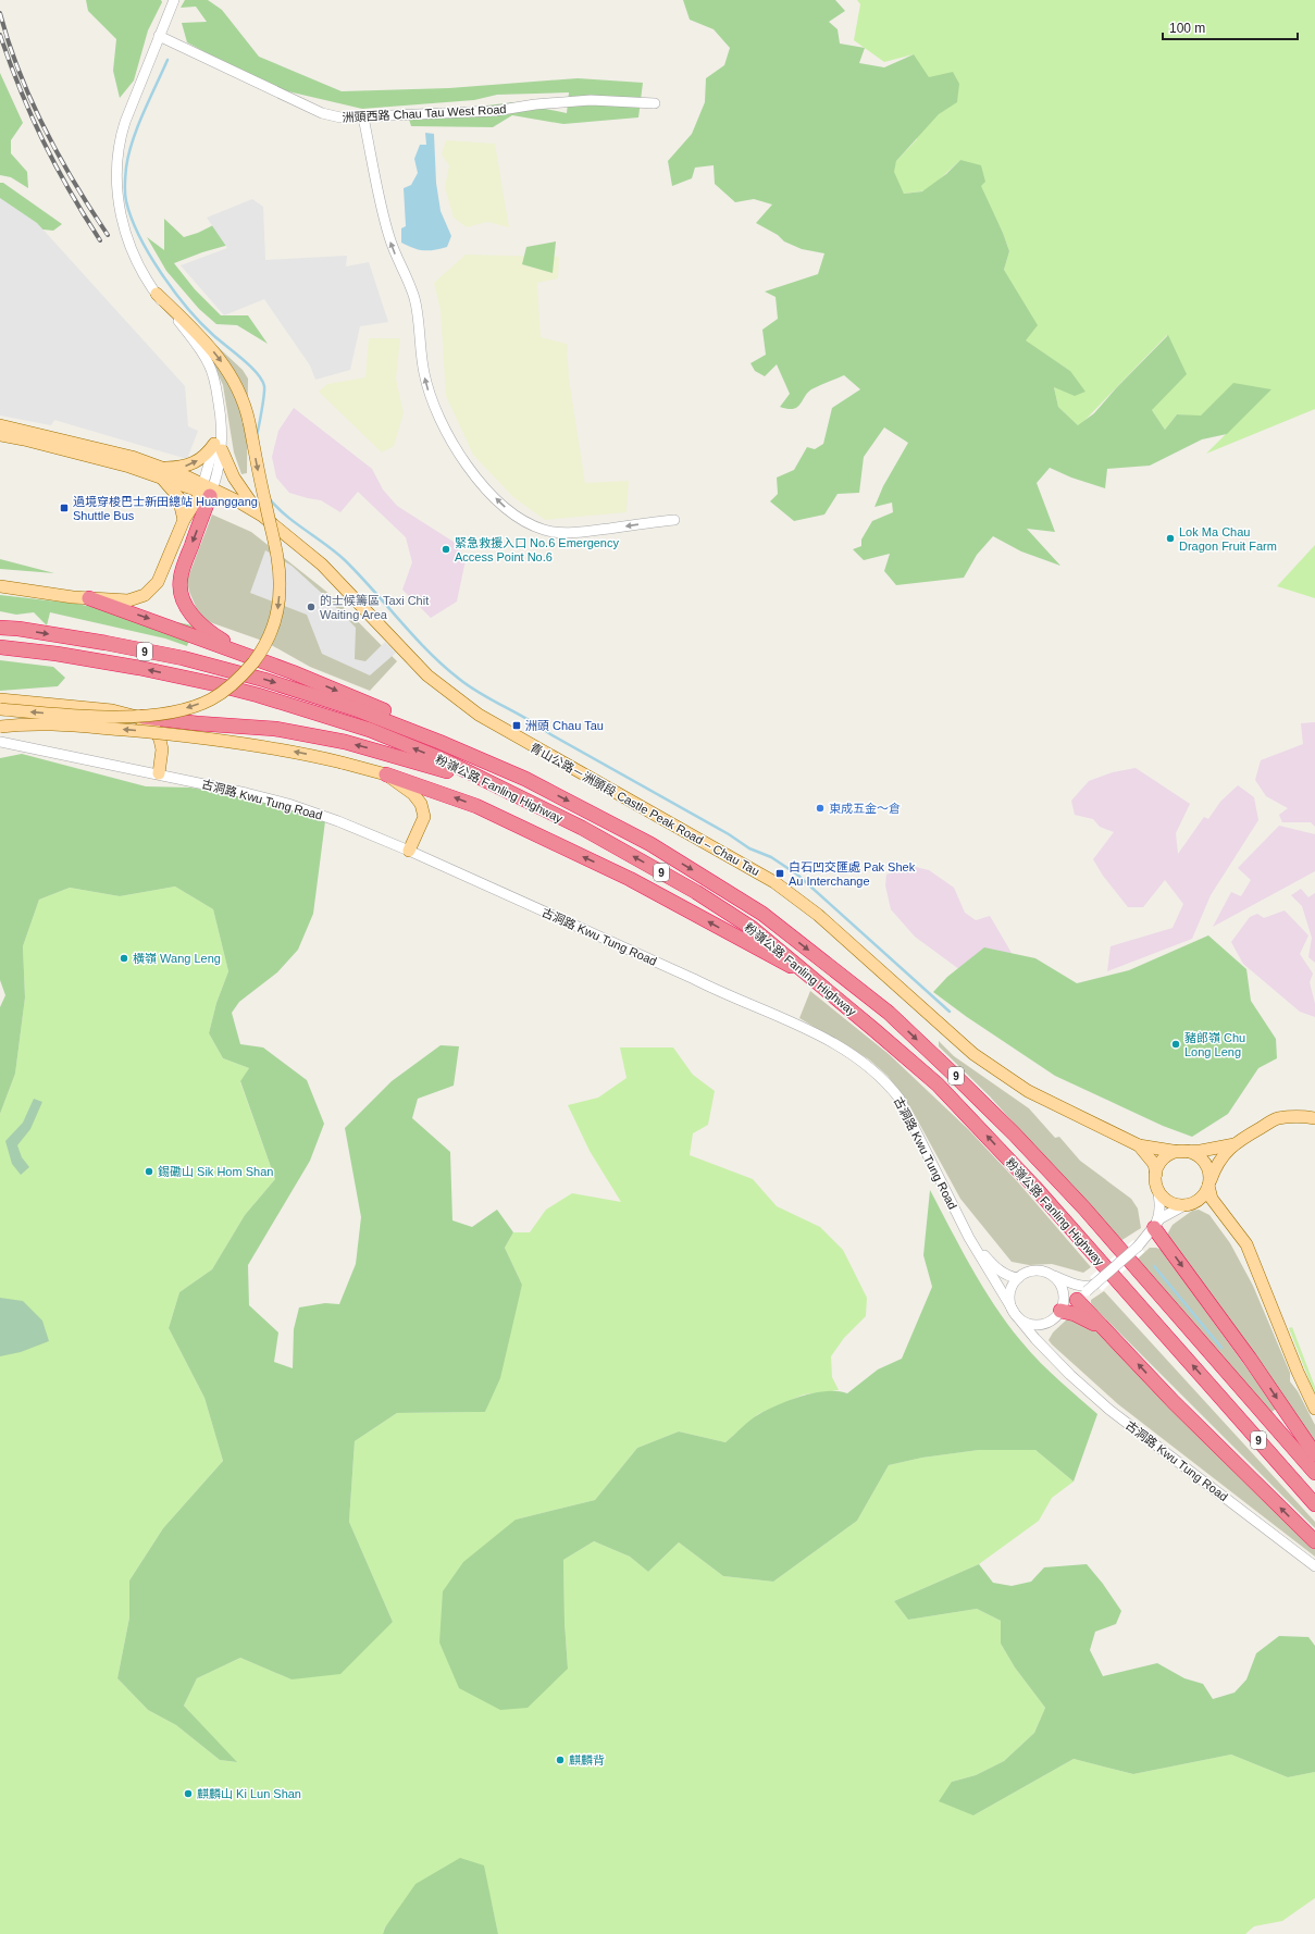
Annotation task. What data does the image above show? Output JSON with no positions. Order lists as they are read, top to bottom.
{
  "streets": {
    "highway": ["9", "粉嶺公路 Fanling Highway"],
    "main road": ["青山公路－洲頭段 Castle Peak Road – Chau Tau"],
    "street": ["洲頭西路 Chau Tau West Road", "古洞路 Kwu Tung Road"]
  },
  "places": {
    "transit": ["過境穿梭巴士新田總站 Huanggang Shuttle Bus", "洲頭 Chau Tau", "白石凹交匯處 Pak Shek Au Interchange"],
    "other": [
      "Lok Ma Chau Dragon Fruit Farm",
      "緊急救援入口 No.6 Emergency Access Point No.6",
      "的士候籌區 Taxi Chit Waiting Area",
      "東成五金～倉",
      "橫嶺 Wang Leng",
      "豬郎嶺 Chu Long Leng",
      "錫磡山 Sik Hom Shan",
      "麒麟背",
      "麒麟山 Ki Lun Shan"
    ]
  },
  "scale_bar": "100 m"
}
